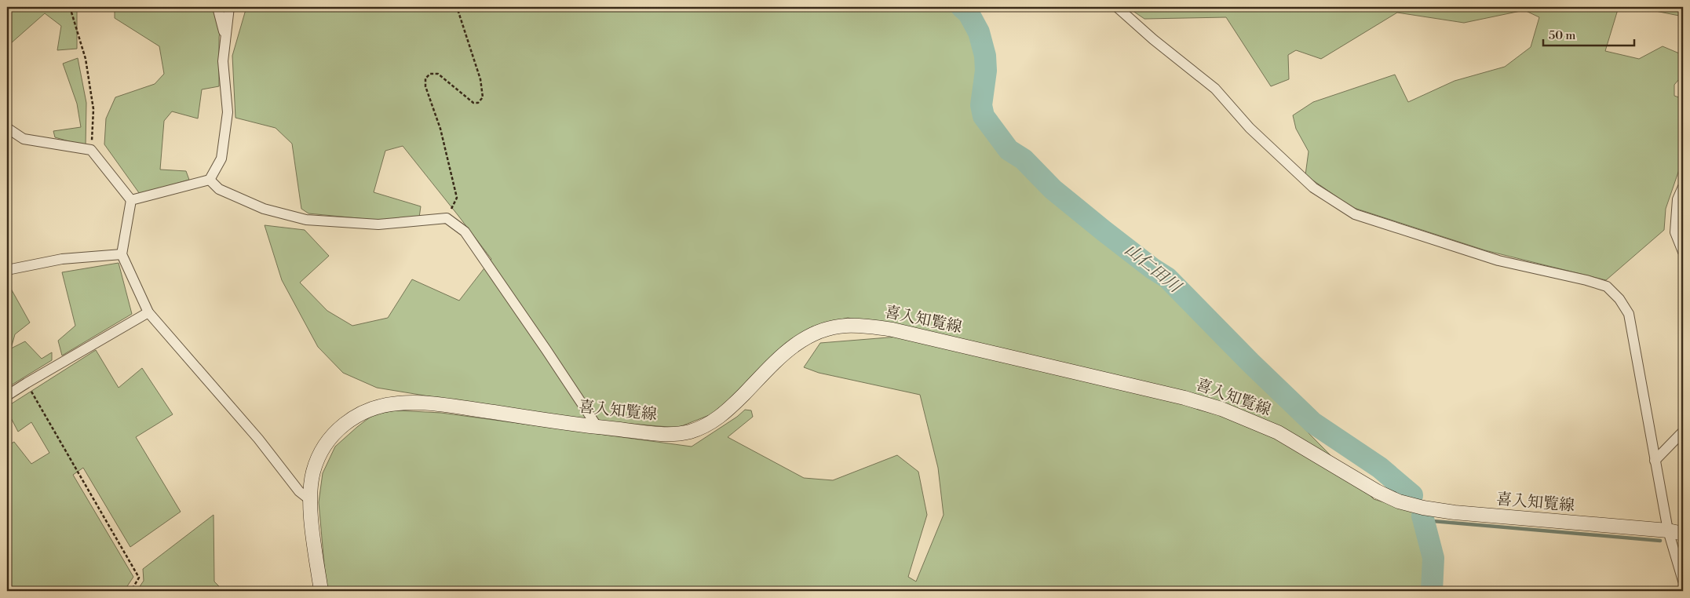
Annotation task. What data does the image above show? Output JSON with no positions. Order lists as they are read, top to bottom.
{
  "streets": {
    "main road": ["喜入知覧線"]
  },
  "water": ["山仁田川"],
  "scale_bar": "50 m"
}
